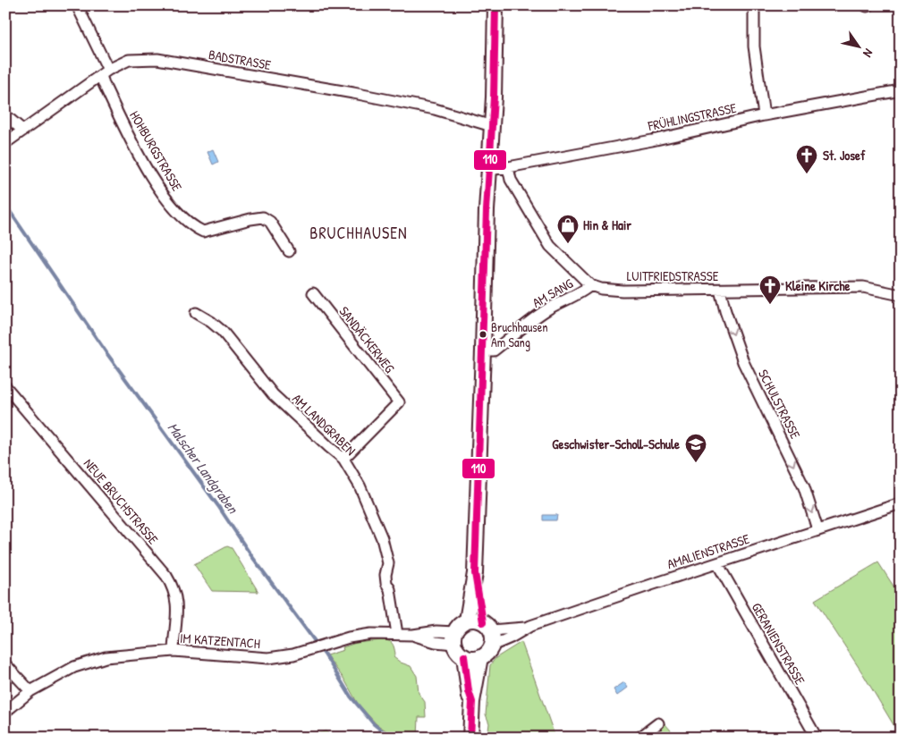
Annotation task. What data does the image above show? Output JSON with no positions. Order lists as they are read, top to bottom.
{
  "streets": {
    "street": [
      "BADSTRASSE",
      "FRÜHLINGSTRASSE",
      "HOHBURGSTRASSE",
      "LUITFRIEDSTRASSE",
      "AM SANG",
      "SANDÄCKERWEG",
      "SCHULSTRASSE",
      "AM LANDGRABEN",
      "NEUE BRUCHSTRASSE",
      "AMALIENSTRASSE",
      "IM KATZENTACH",
      "GERANIENSTRASSE"
    ]
  },
  "crossings": [
    ["BADSTRASSE", "HOHBURGSTRASSE"],
    ["LUITFRIEDSTRASSE", "AM SANG"],
    ["LUITFRIEDSTRASSE", "SCHULSTRASSE"],
    ["SANDÄCKERWEG", "AM LANDGRABEN"],
    ["SCHULSTRASSE", "AMALIENSTRASSE"],
    ["AM LANDGRABEN", "IM KATZENTACH"],
    ["NEUE BRUCHSTRASSE", "IM KATZENTACH"],
    ["AMALIENSTRASSE", "IM KATZENTACH"],
    ["AMALIENSTRASSE", "GERANIENSTRASSE"]
  ],
  "one_way": ["SCHULSTRASSE"],
  "districts": ["BRUCHHAUSEN"],
  "water": ["Malscher Landgraben"],
  "places": {
    "church": ["St. Josef", "Kleine Kirche"],
    "shop": ["Hin & Hair"],
    "other": ["Bruchhausen Am Sang"],
    "school or university": ["Geschwister-Scholl-Schule"]
  },
  "lines": ["transit line 110"],
  "north": "bottom right"
}
